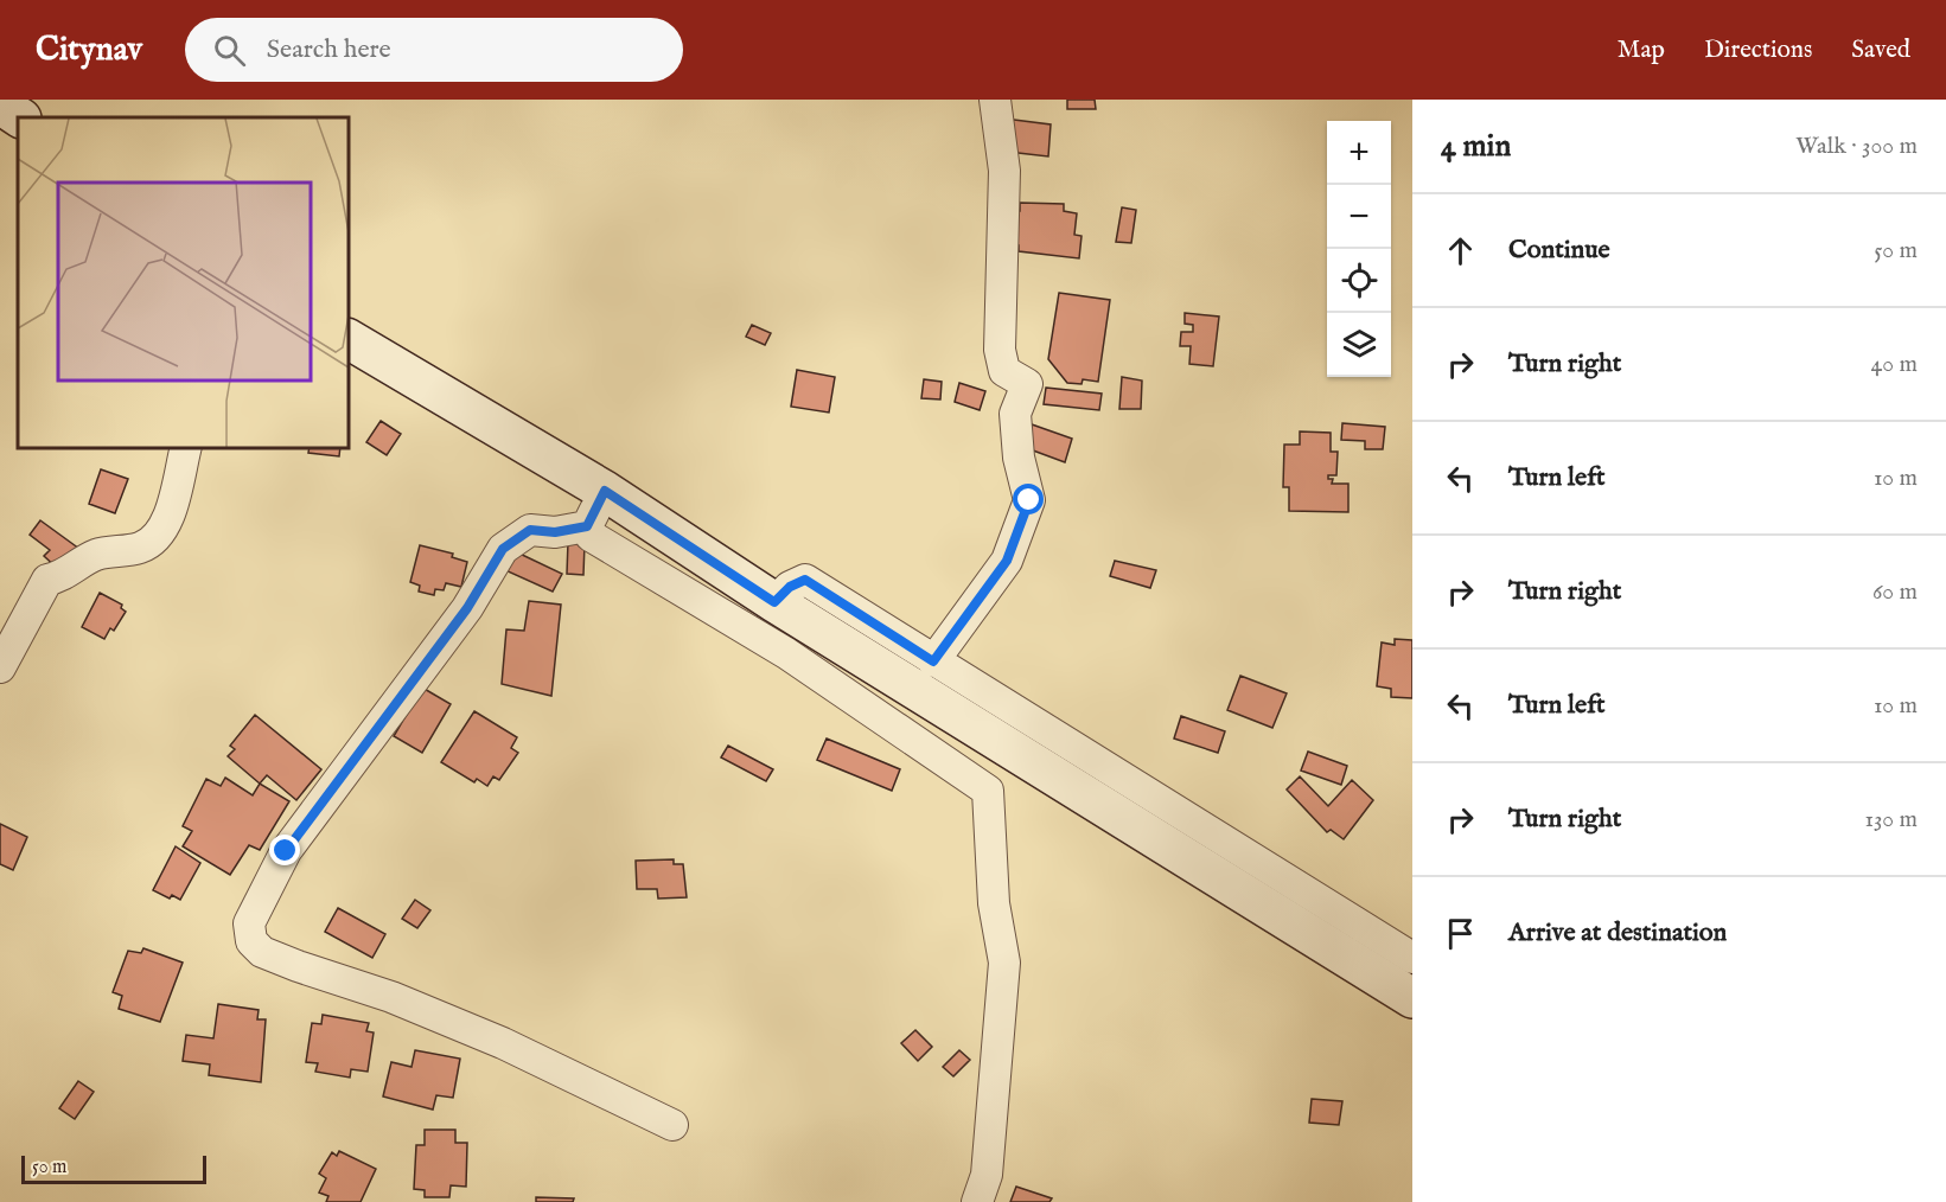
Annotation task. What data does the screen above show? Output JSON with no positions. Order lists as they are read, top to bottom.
{
  "scale_bar": "50 m",
  "page": {
    "header": "Citynav",
    "search": "Search here",
    "nav": ["Map", "Directions", "Saved"],
    "heading": ["4 min", "Walk · 300 m"],
    "map_buttons": ["+", "−"],
    "list": [
      ["Continue", "50 m"],
      ["Turn right", "40 m"],
      ["Turn left", "10 m"],
      ["Turn right", "60 m"],
      ["Turn left", "10 m"],
      ["Turn right", "130 m"],
      "Arrive at destination"
    ],
    "scale": "50 m"
  }
}
